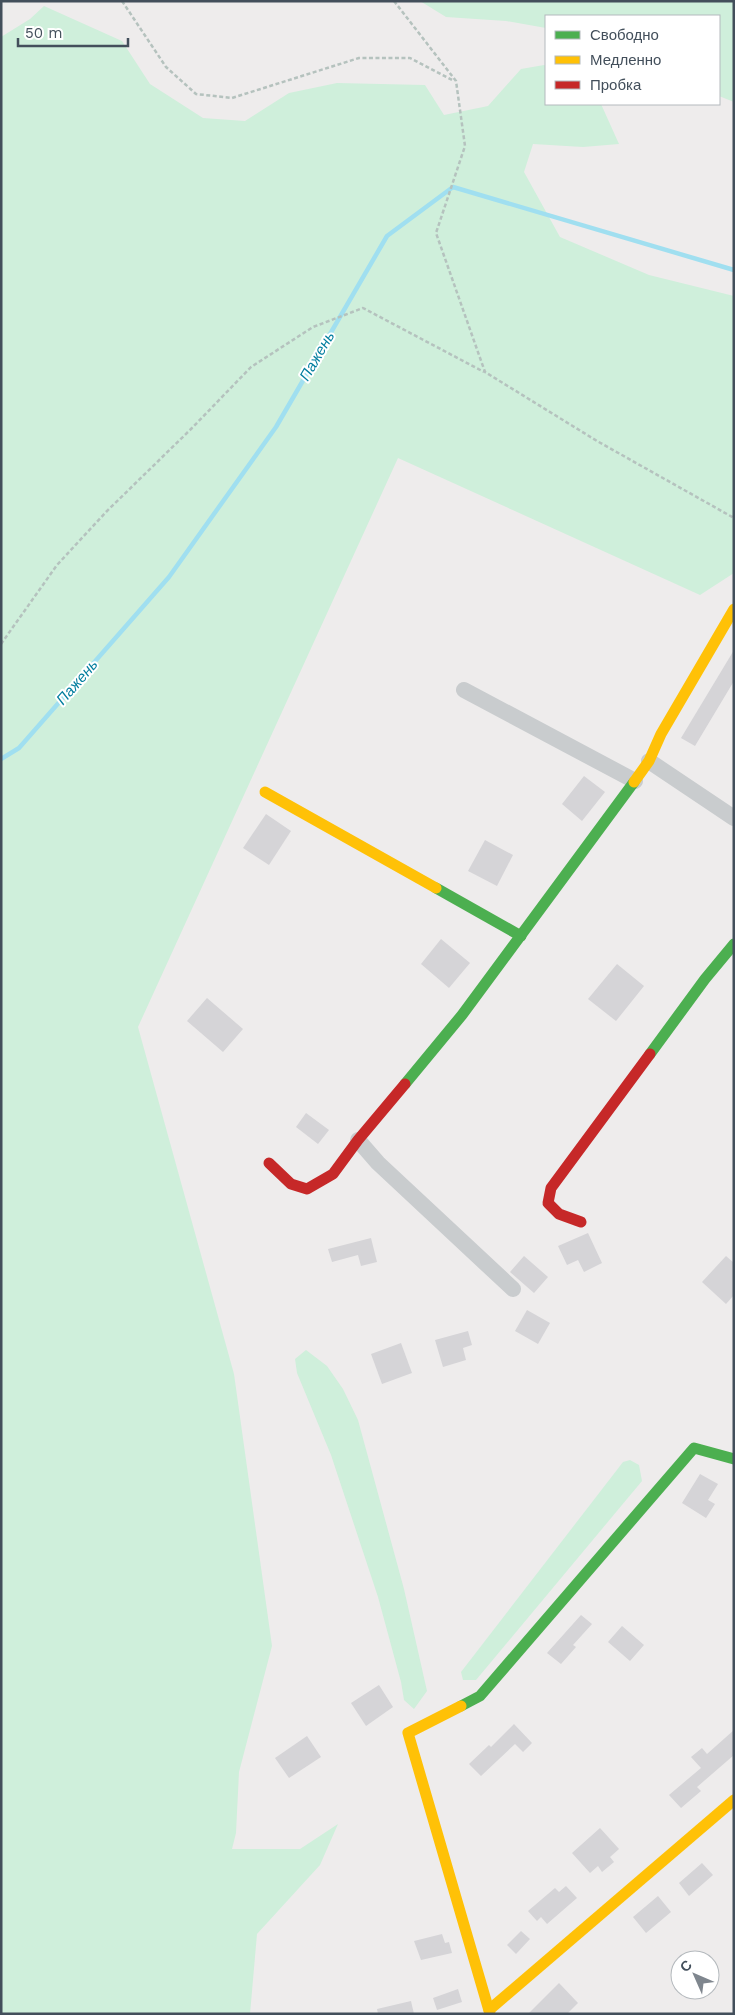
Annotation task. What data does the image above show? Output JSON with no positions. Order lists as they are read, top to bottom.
{
  "water": ["Пажень"],
  "legend": ["Свободно", "Медленно", "Пробка"],
  "scale_bar": "50 m",
  "north": "top left"
}
